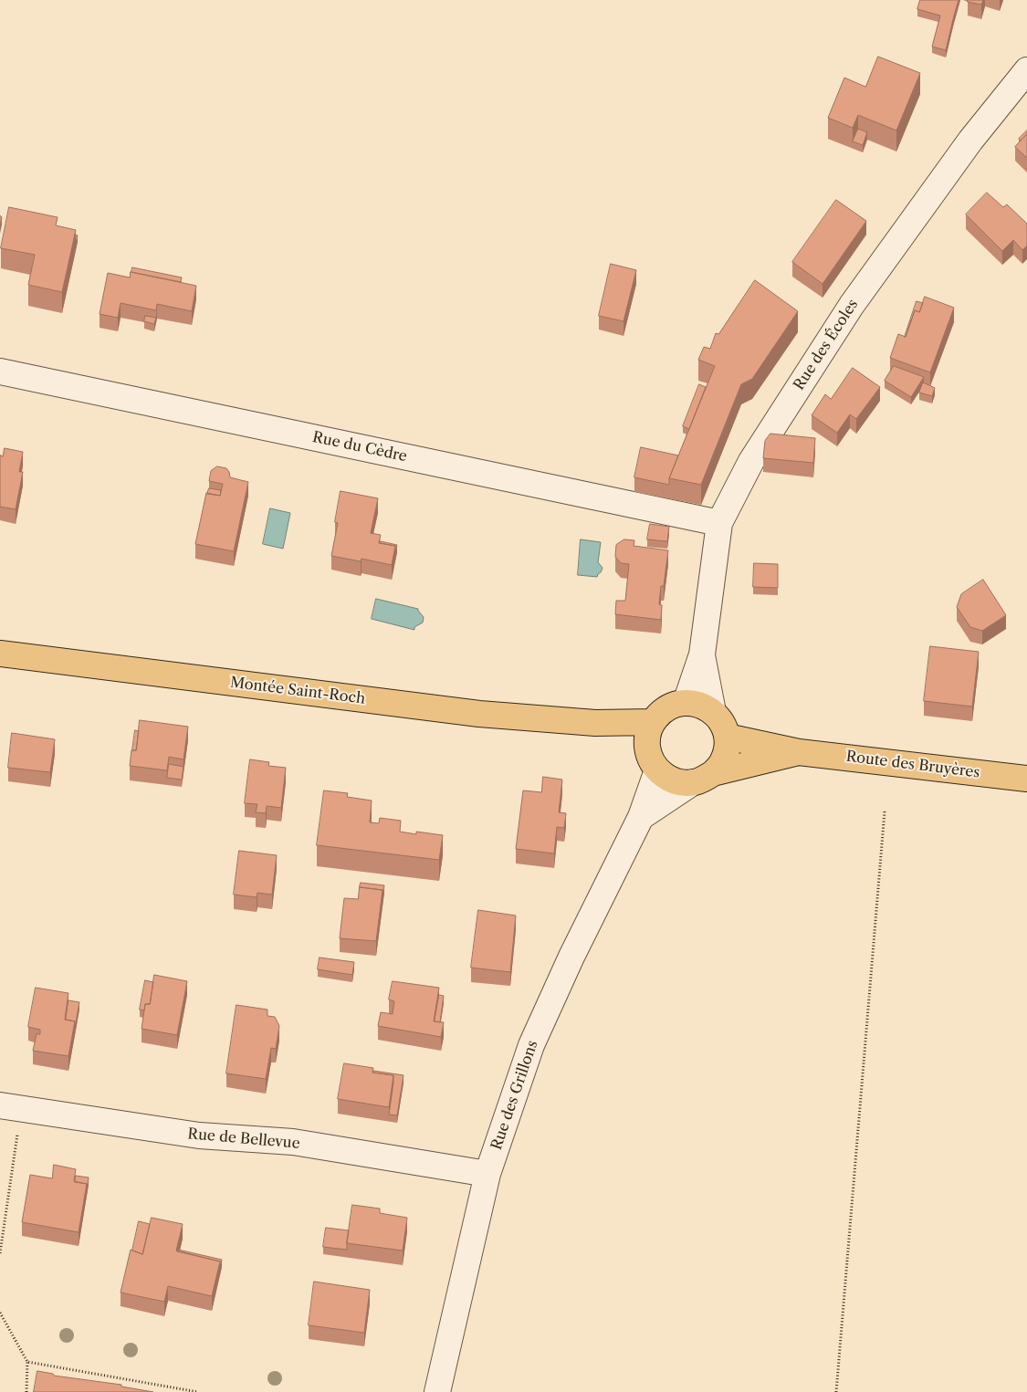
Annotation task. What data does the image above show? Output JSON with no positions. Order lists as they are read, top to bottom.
{
  "streets": {
    "main road": ["Montée Saint-Roch", "Route des Bruyères"],
    "street": [
      "Rue des Écoles",
      "Rue du Cèdre",
      "Rue des Grillons",
      "Rue de Bellevue"
    ]
  },
  "crossings": [
    ["Rue des Écoles", "Rue du Cèdre"],
    ["Rue des Écoles", "Montée Saint-Roch"],
    ["Rue des Écoles", "Rue des Grillons"],
    ["Montée Saint-Roch", "Rue des Grillons"],
    ["Rue des Grillons", "Rue de Bellevue"]
  ]
}
